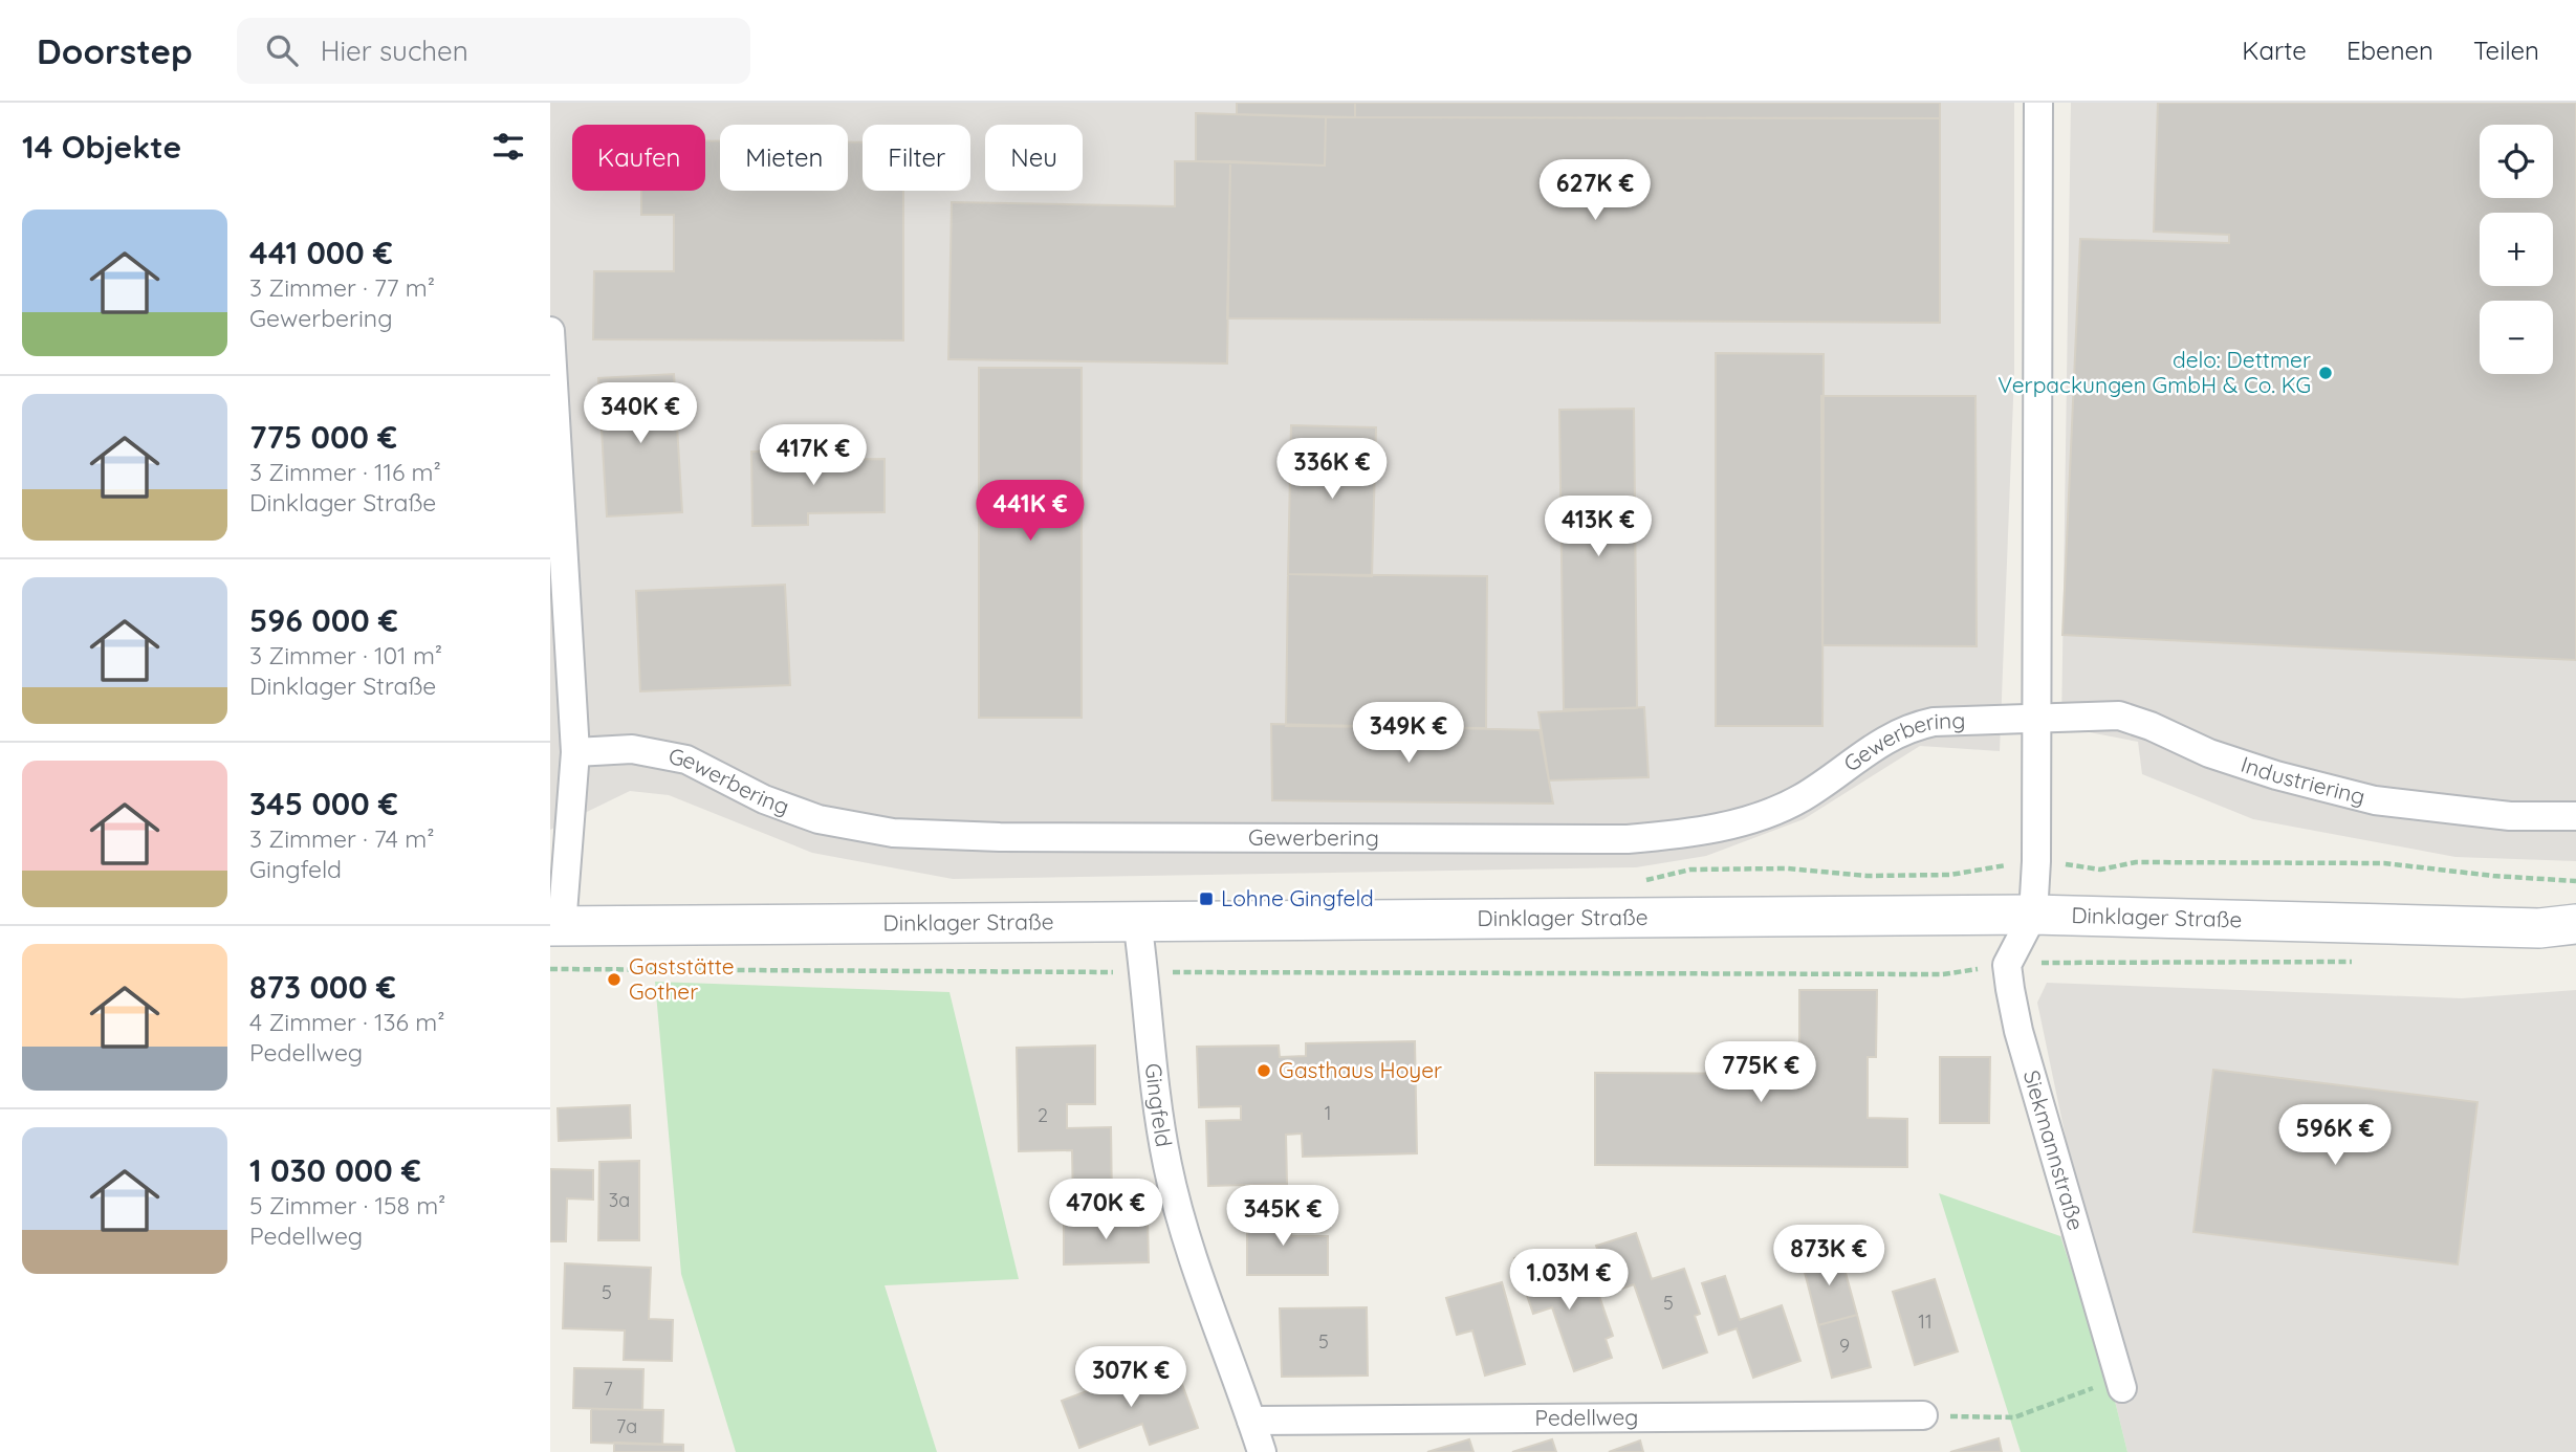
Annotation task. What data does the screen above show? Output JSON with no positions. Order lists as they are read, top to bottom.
{
  "streets": {
    "main road": ["Dinklager Straße"],
    "street": [
      "Gewerbering",
      "Industriering",
      "Gingfeld",
      "Siekmannstraße",
      "Pedellweg"
    ]
  },
  "crossings": [
    ["Gewerbering", "Industriering"],
    ["Dinklager Straße", "Gingfeld"],
    ["Gingfeld", "Pedellweg"]
  ],
  "places": {
    "other": ["delo: Dettmer Verpackungen GmbH & Co. KG", "Gaststätte Gother", "Gasthaus Hoyer"],
    "transit": ["Lohne Gingfeld"]
  },
  "house_numbers": [
    "1",
    "2",
    "3a",
    "5",
    "5",
    "11",
    "5",
    "9",
    "7",
    "7a"
  ],
  "page": {
    "header": "Doorstep",
    "search": "Hier suchen",
    "nav": ["Karte", "Ebenen", "Teilen"],
    "heading": "14 Objekte",
    "map_buttons": ["+", "−"],
    "chip": [
      "Kaufen",
      "Mieten",
      "Filter",
      "Neu"
    ],
    "price": [
      "627K €",
      "340K €",
      "417K €",
      "336K €",
      "441K €",
      "413K €",
      "349K €",
      "775K €",
      "596K €",
      "470K €",
      "345K €",
      "873K €",
      "1.03M €",
      "307K €"
    ],
    "list": [
      {
        "name": "441 000 €",
        "note": "3 Zimmer · 77 m² · Gewerbering"
      },
      {
        "name": "775 000 €",
        "note": "3 Zimmer · 116 m² · Dinklager Straße"
      },
      {
        "name": "596 000 €",
        "note": "3 Zimmer · 101 m² · Dinklager Straße"
      },
      {
        "name": "345 000 €",
        "note": "3 Zimmer · 74 m² · Gingfeld"
      },
      {
        "name": "873 000 €",
        "note": "4 Zimmer · 136 m² · Pedellweg"
      },
      {
        "name": "1 030 000 €",
        "note": "5 Zimmer · 158 m² · Pedellweg"
      }
    ]
  }
}
